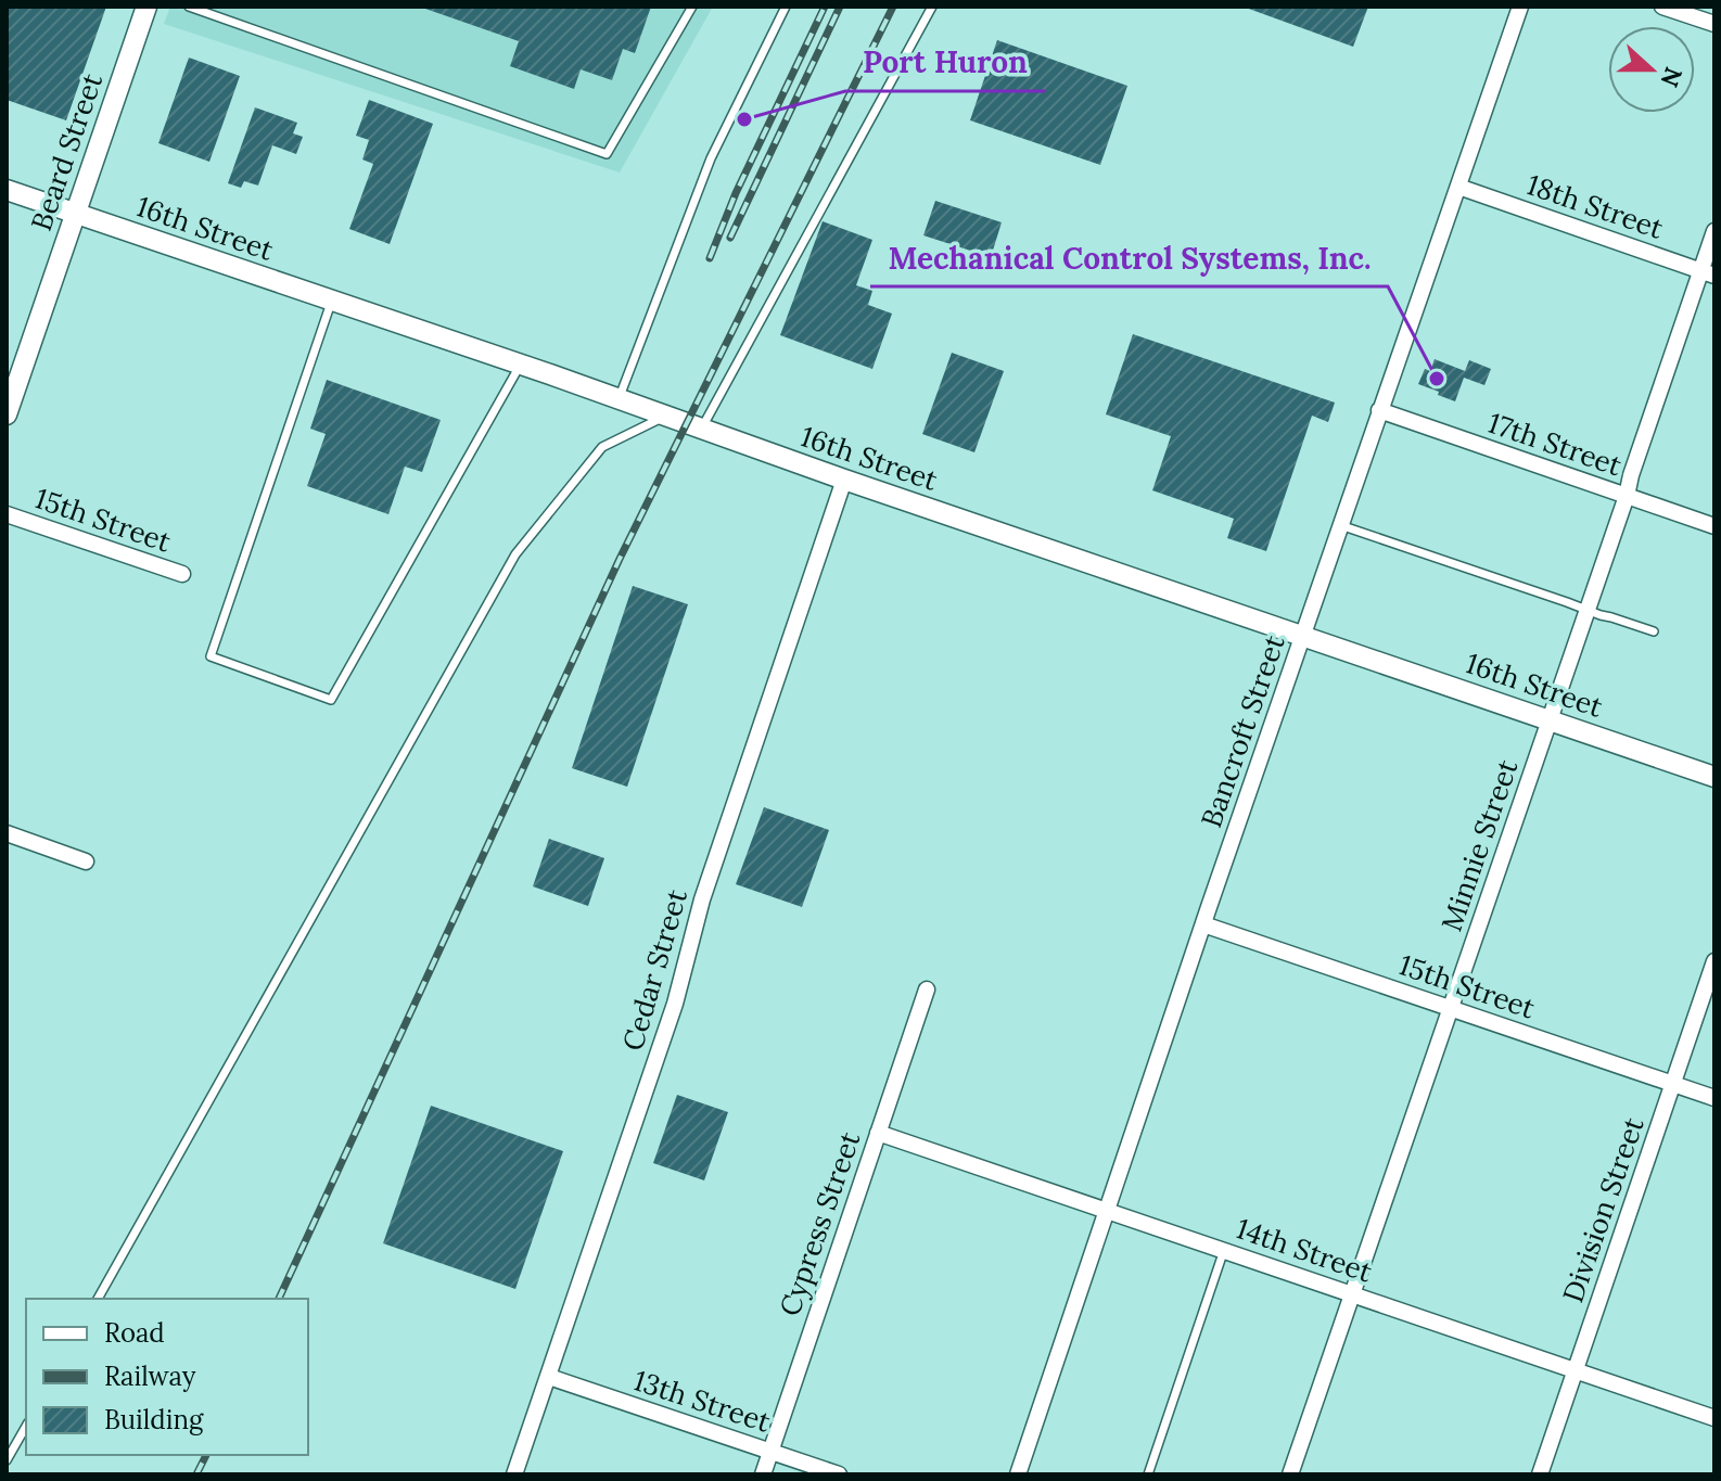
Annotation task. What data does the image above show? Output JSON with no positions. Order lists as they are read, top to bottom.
{
  "streets": {
    "street": [
      "Beard Street",
      "18th Street",
      "16th Street",
      "17th Street",
      "15th Street",
      "Bancroft Street",
      "Minnie Street",
      "Cedar Street",
      "Division Street",
      "Cypress Street",
      "14th Street",
      "13th Street"
    ]
  },
  "crossings": [
    ["Beard Street", "16th Street"],
    ["18th Street", "Bancroft Street"],
    ["18th Street", "Minnie Street"],
    ["16th Street", "Bancroft Street"],
    ["16th Street", "Minnie Street"],
    ["16th Street", "Cedar Street"],
    ["17th Street", "Bancroft Street"],
    ["17th Street", "Minnie Street"],
    ["15th Street", "Bancroft Street"],
    ["15th Street", "Minnie Street"],
    ["15th Street", "Division Street"],
    ["Bancroft Street", "14th Street"],
    ["Minnie Street", "14th Street"],
    ["Cedar Street", "13th Street"],
    ["Division Street", "14th Street"],
    ["Cypress Street", "14th Street"],
    ["Cypress Street", "13th Street"]
  ],
  "places": ["Port Huron", "Mechanical Control Systems, Inc."],
  "legend": ["Road", "Railway", "Building"],
  "north": "right"
}
